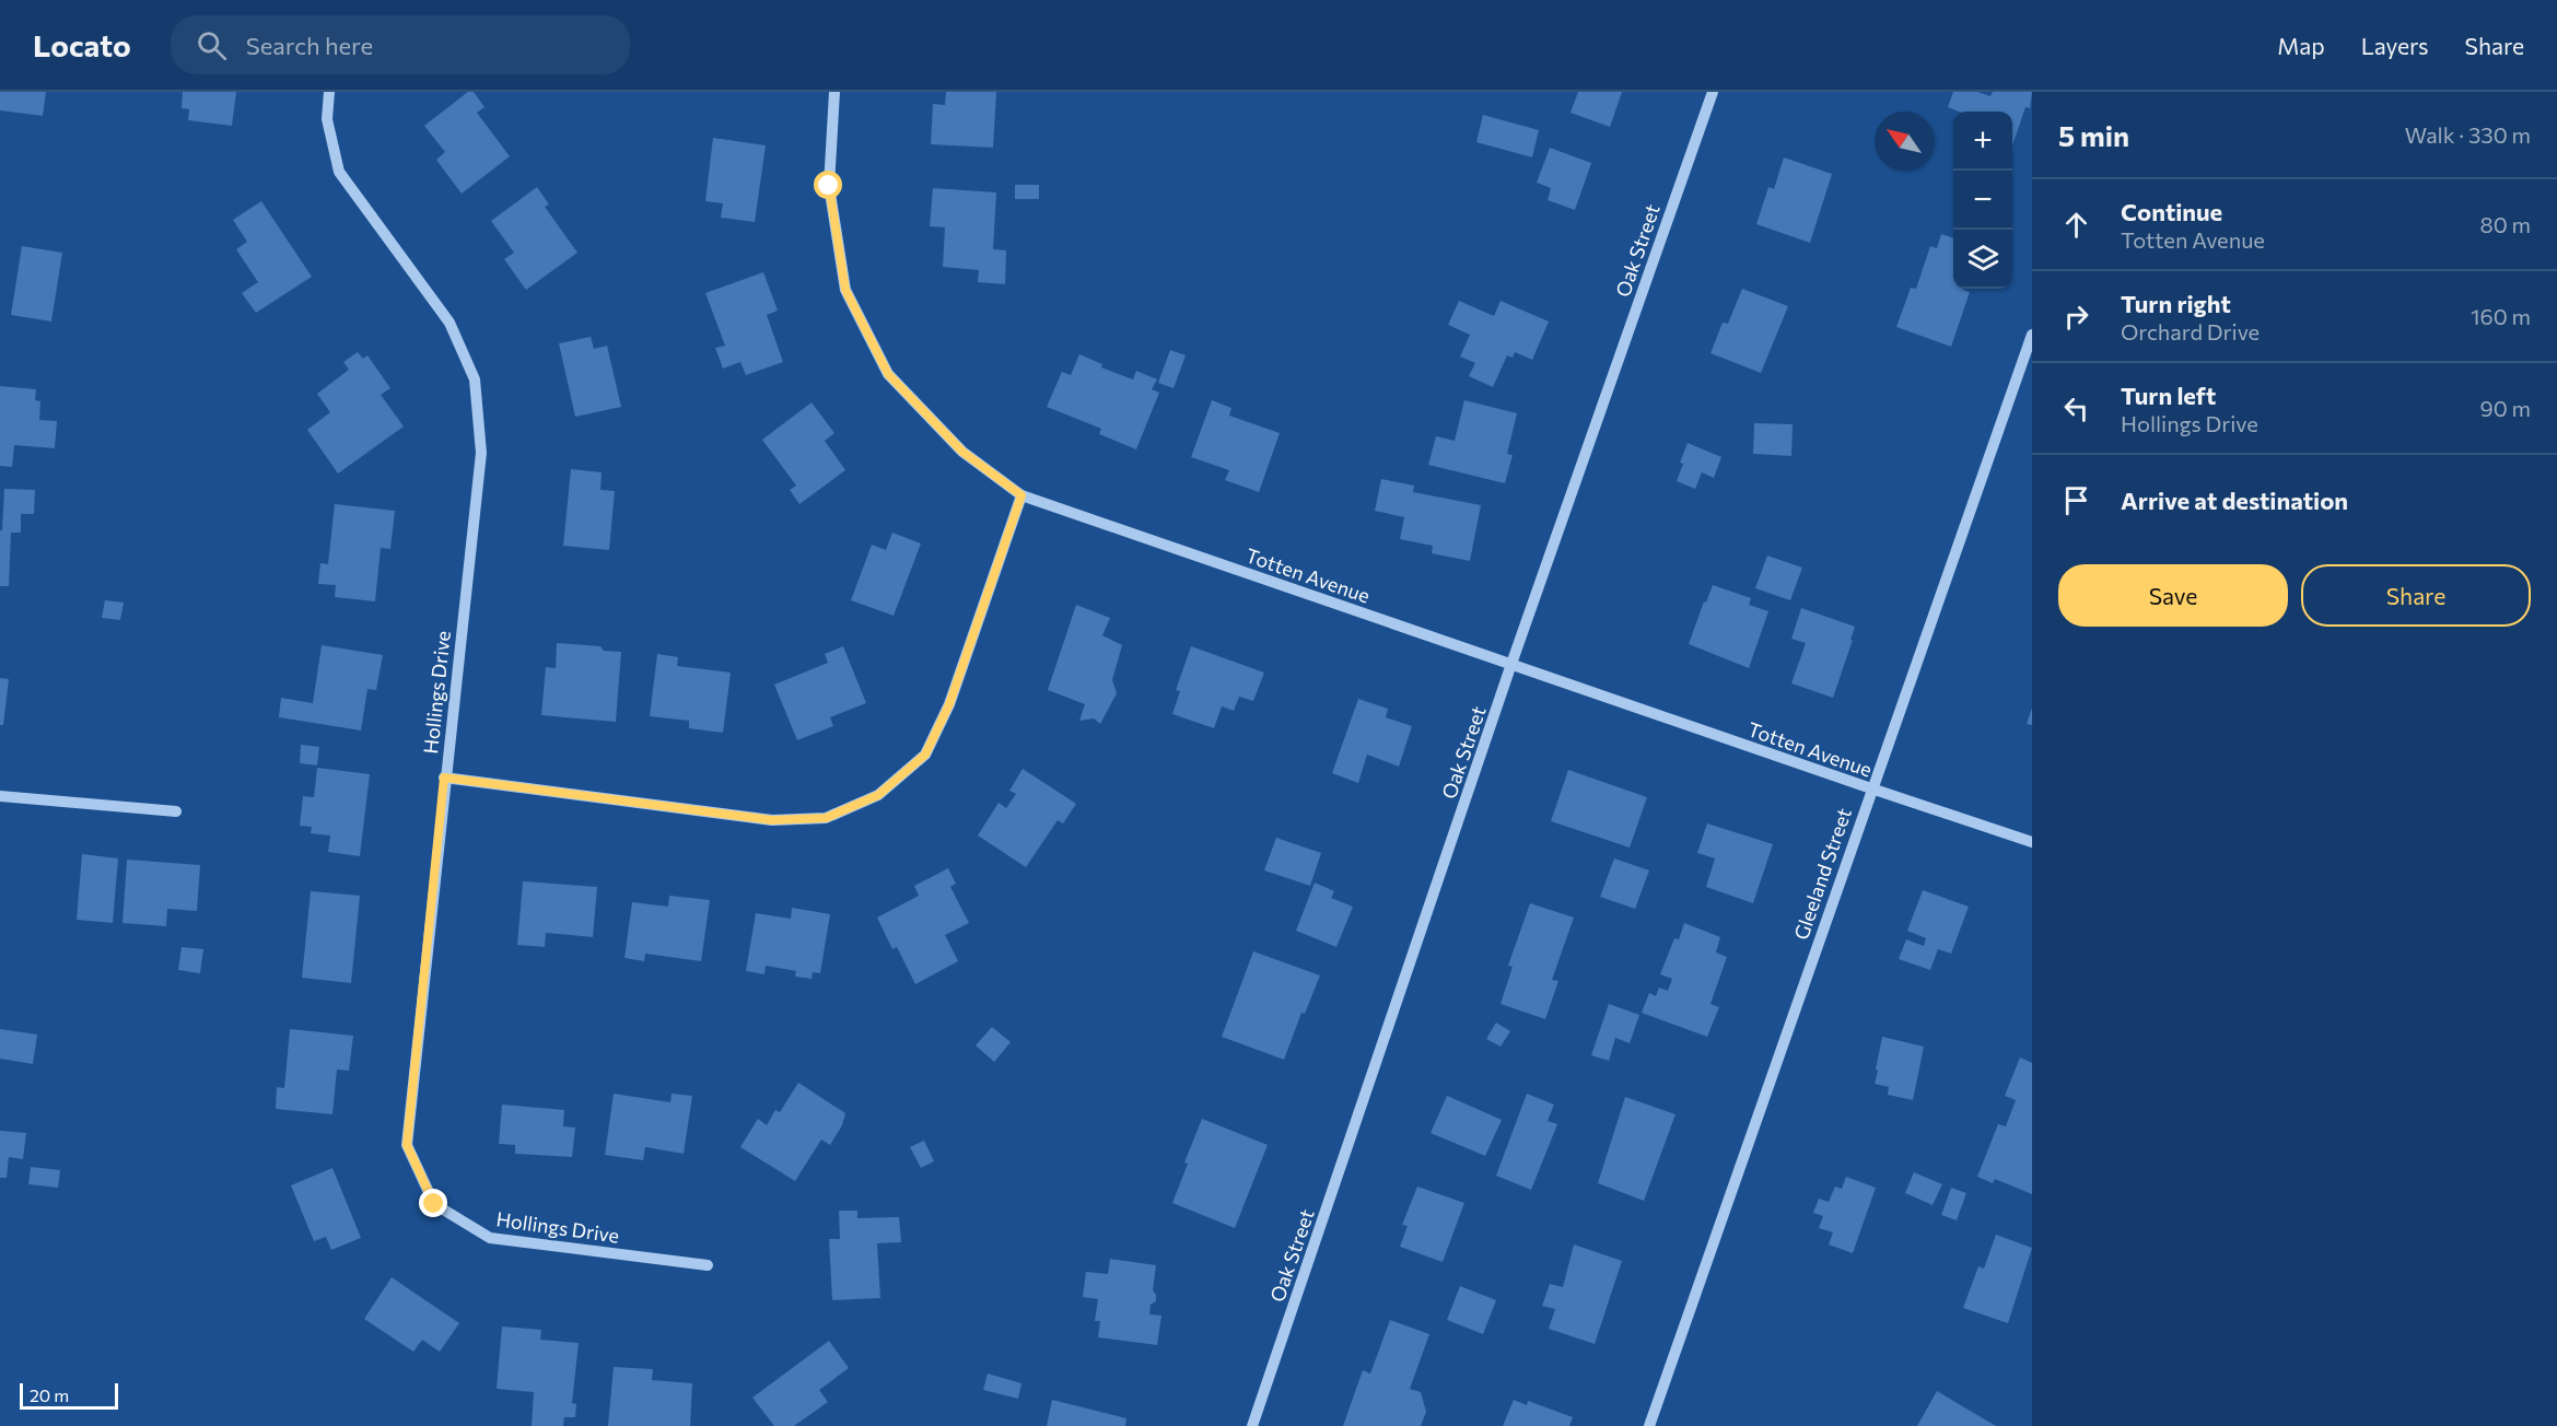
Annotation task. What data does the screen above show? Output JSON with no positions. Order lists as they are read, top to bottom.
{
  "streets": {
    "street": [
      "Oak Street",
      "Totten Avenue",
      "Hollings Drive",
      "Gleeland Street"
    ]
  },
  "crossings": [
    ["Oak Street", "Totten Avenue"],
    ["Totten Avenue", "Gleeland Street"]
  ],
  "scale_bar": "20 m",
  "north": "top left",
  "page": {
    "header": "Locato",
    "search": "Search here",
    "nav": ["Map", "Layers", "Share"],
    "heading": ["5 min", "Walk · 330 m"],
    "map_buttons": ["+", "−"],
    "list": [
      ["Continue", "Totten Avenue", "80 m"],
      ["Turn right", "Orchard Drive", "160 m"],
      ["Turn left", "Hollings Drive", "90 m"],
      "Arrive at destination"
    ],
    "buttons": ["Save", "Share"],
    "scale": "20 m"
  }
}
